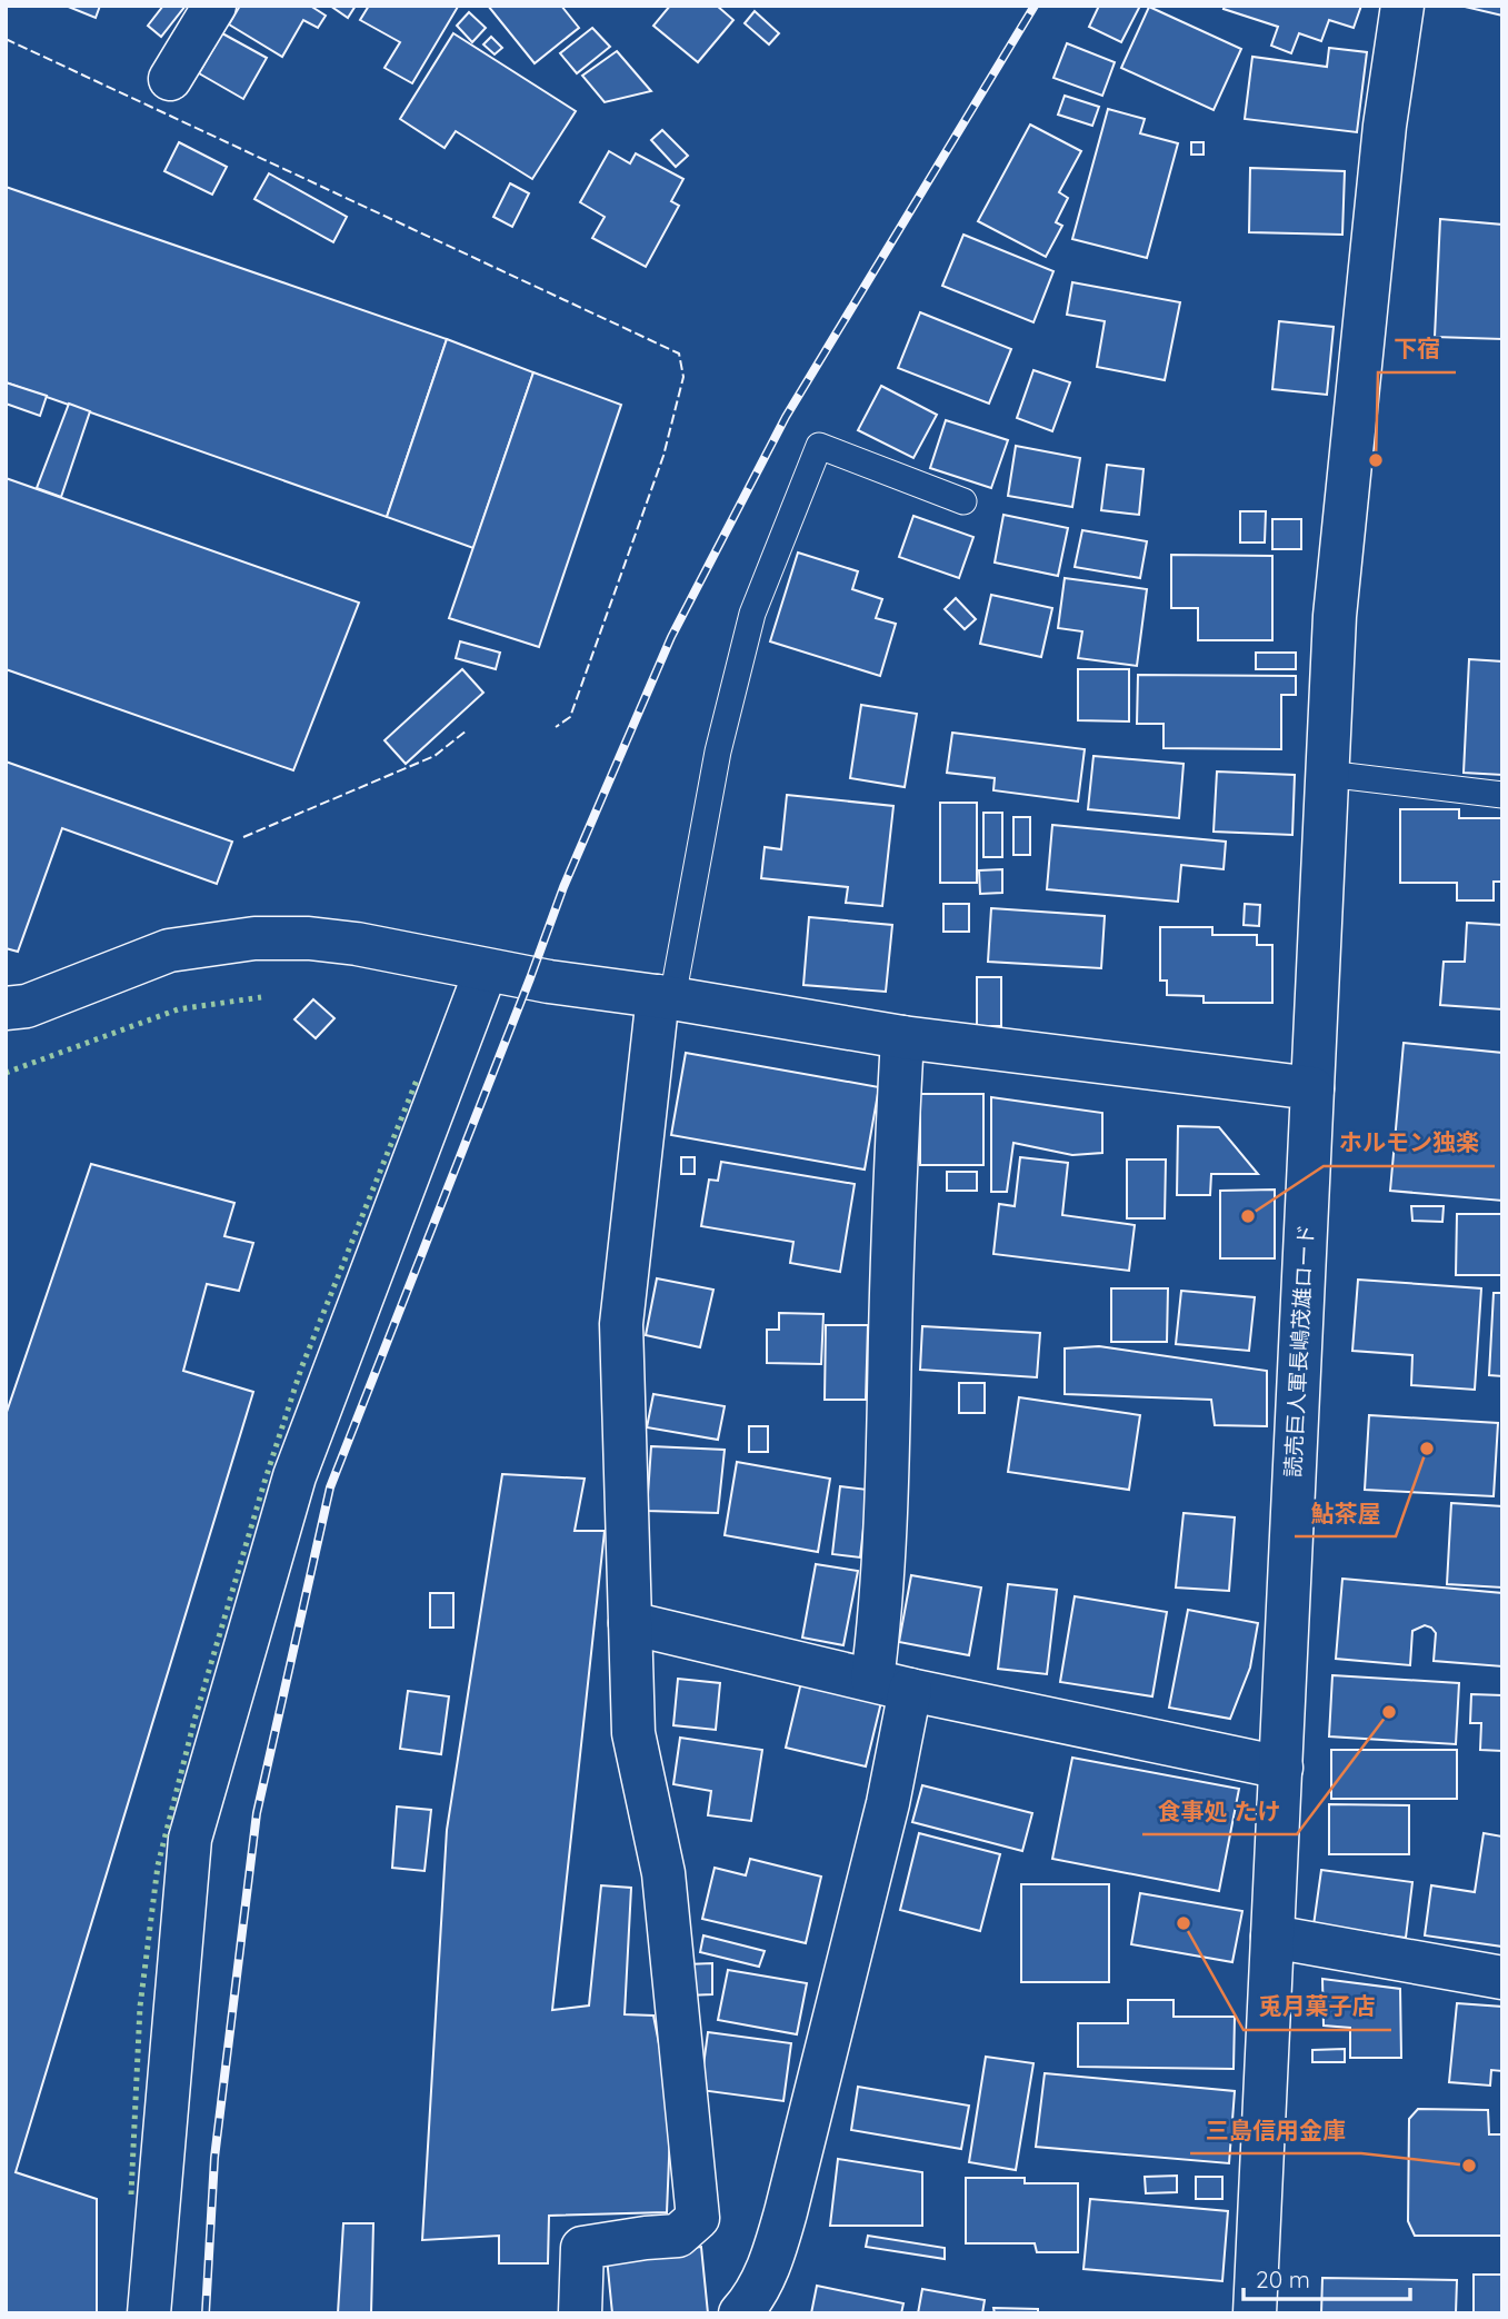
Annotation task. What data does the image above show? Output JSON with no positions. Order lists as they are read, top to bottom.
{
  "streets": {
    "street": ["読売巨人軍長嶋茂雄ロード"]
  },
  "places": [
    "下宿",
    "ホルモン独楽",
    "鮎茶屋",
    "食事処 たけ",
    "兎月菓子店",
    "三島信用金庫"
  ],
  "scale_bar": "20 m"
}
